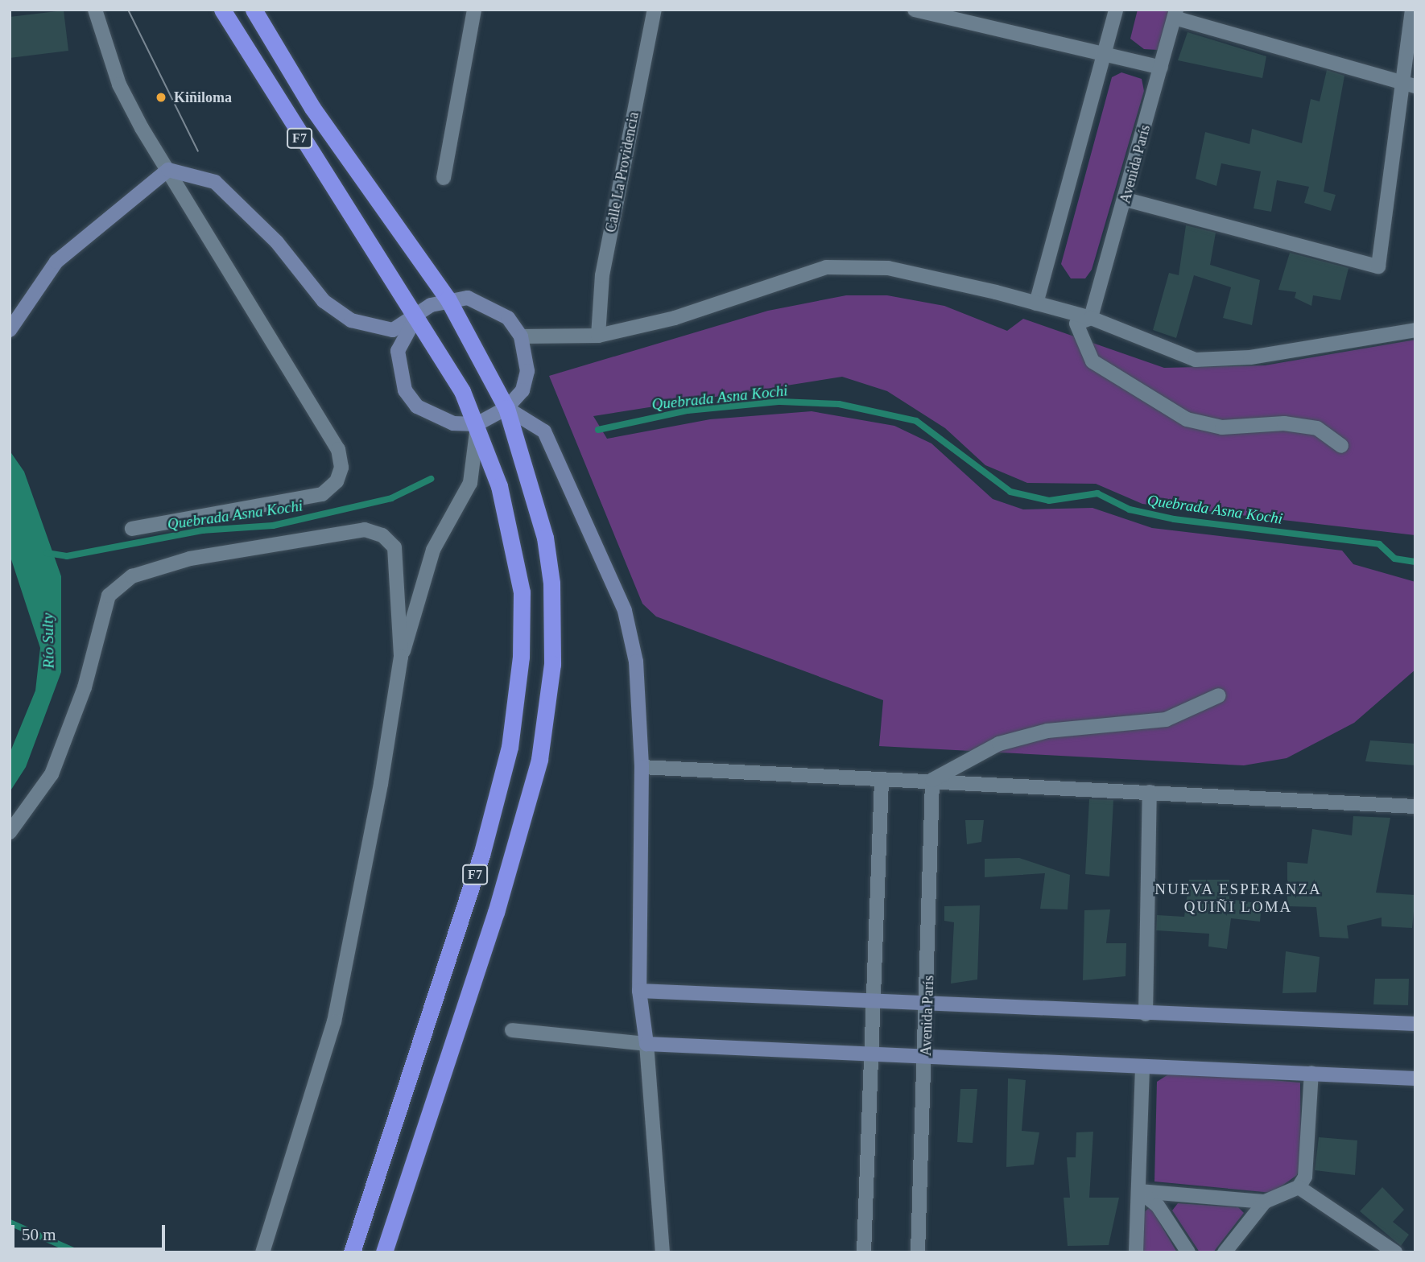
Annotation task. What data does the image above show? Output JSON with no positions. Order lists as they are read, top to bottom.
{
  "streets": {
    "highway": ["F7"],
    "street": ["Avenida París", "Calle La Providencia"]
  },
  "districts": ["NUEVA ESPERANZA QUIÑI LOMA"],
  "water": ["Quebrada Asna Kochi", "Río Sulty"],
  "places": ["Kiñiloma"],
  "scale_bar": "50 m"
}
